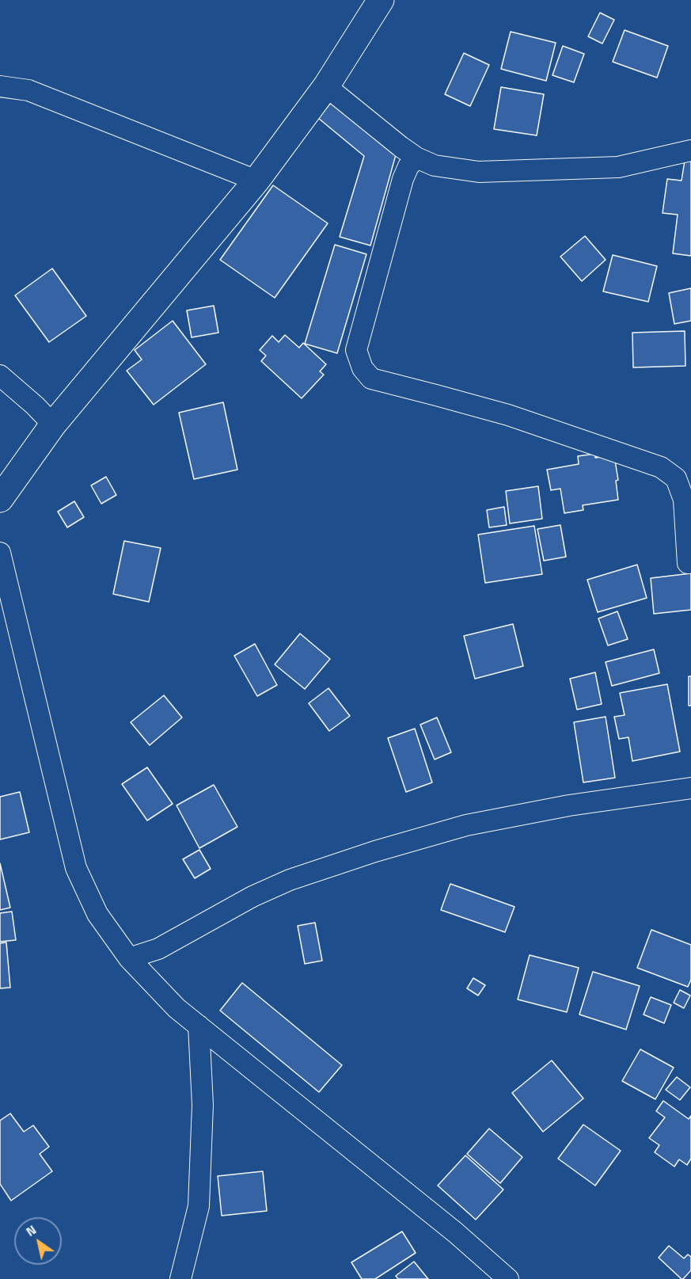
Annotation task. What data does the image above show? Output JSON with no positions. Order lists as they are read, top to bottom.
{
  "north": "top left"
}
